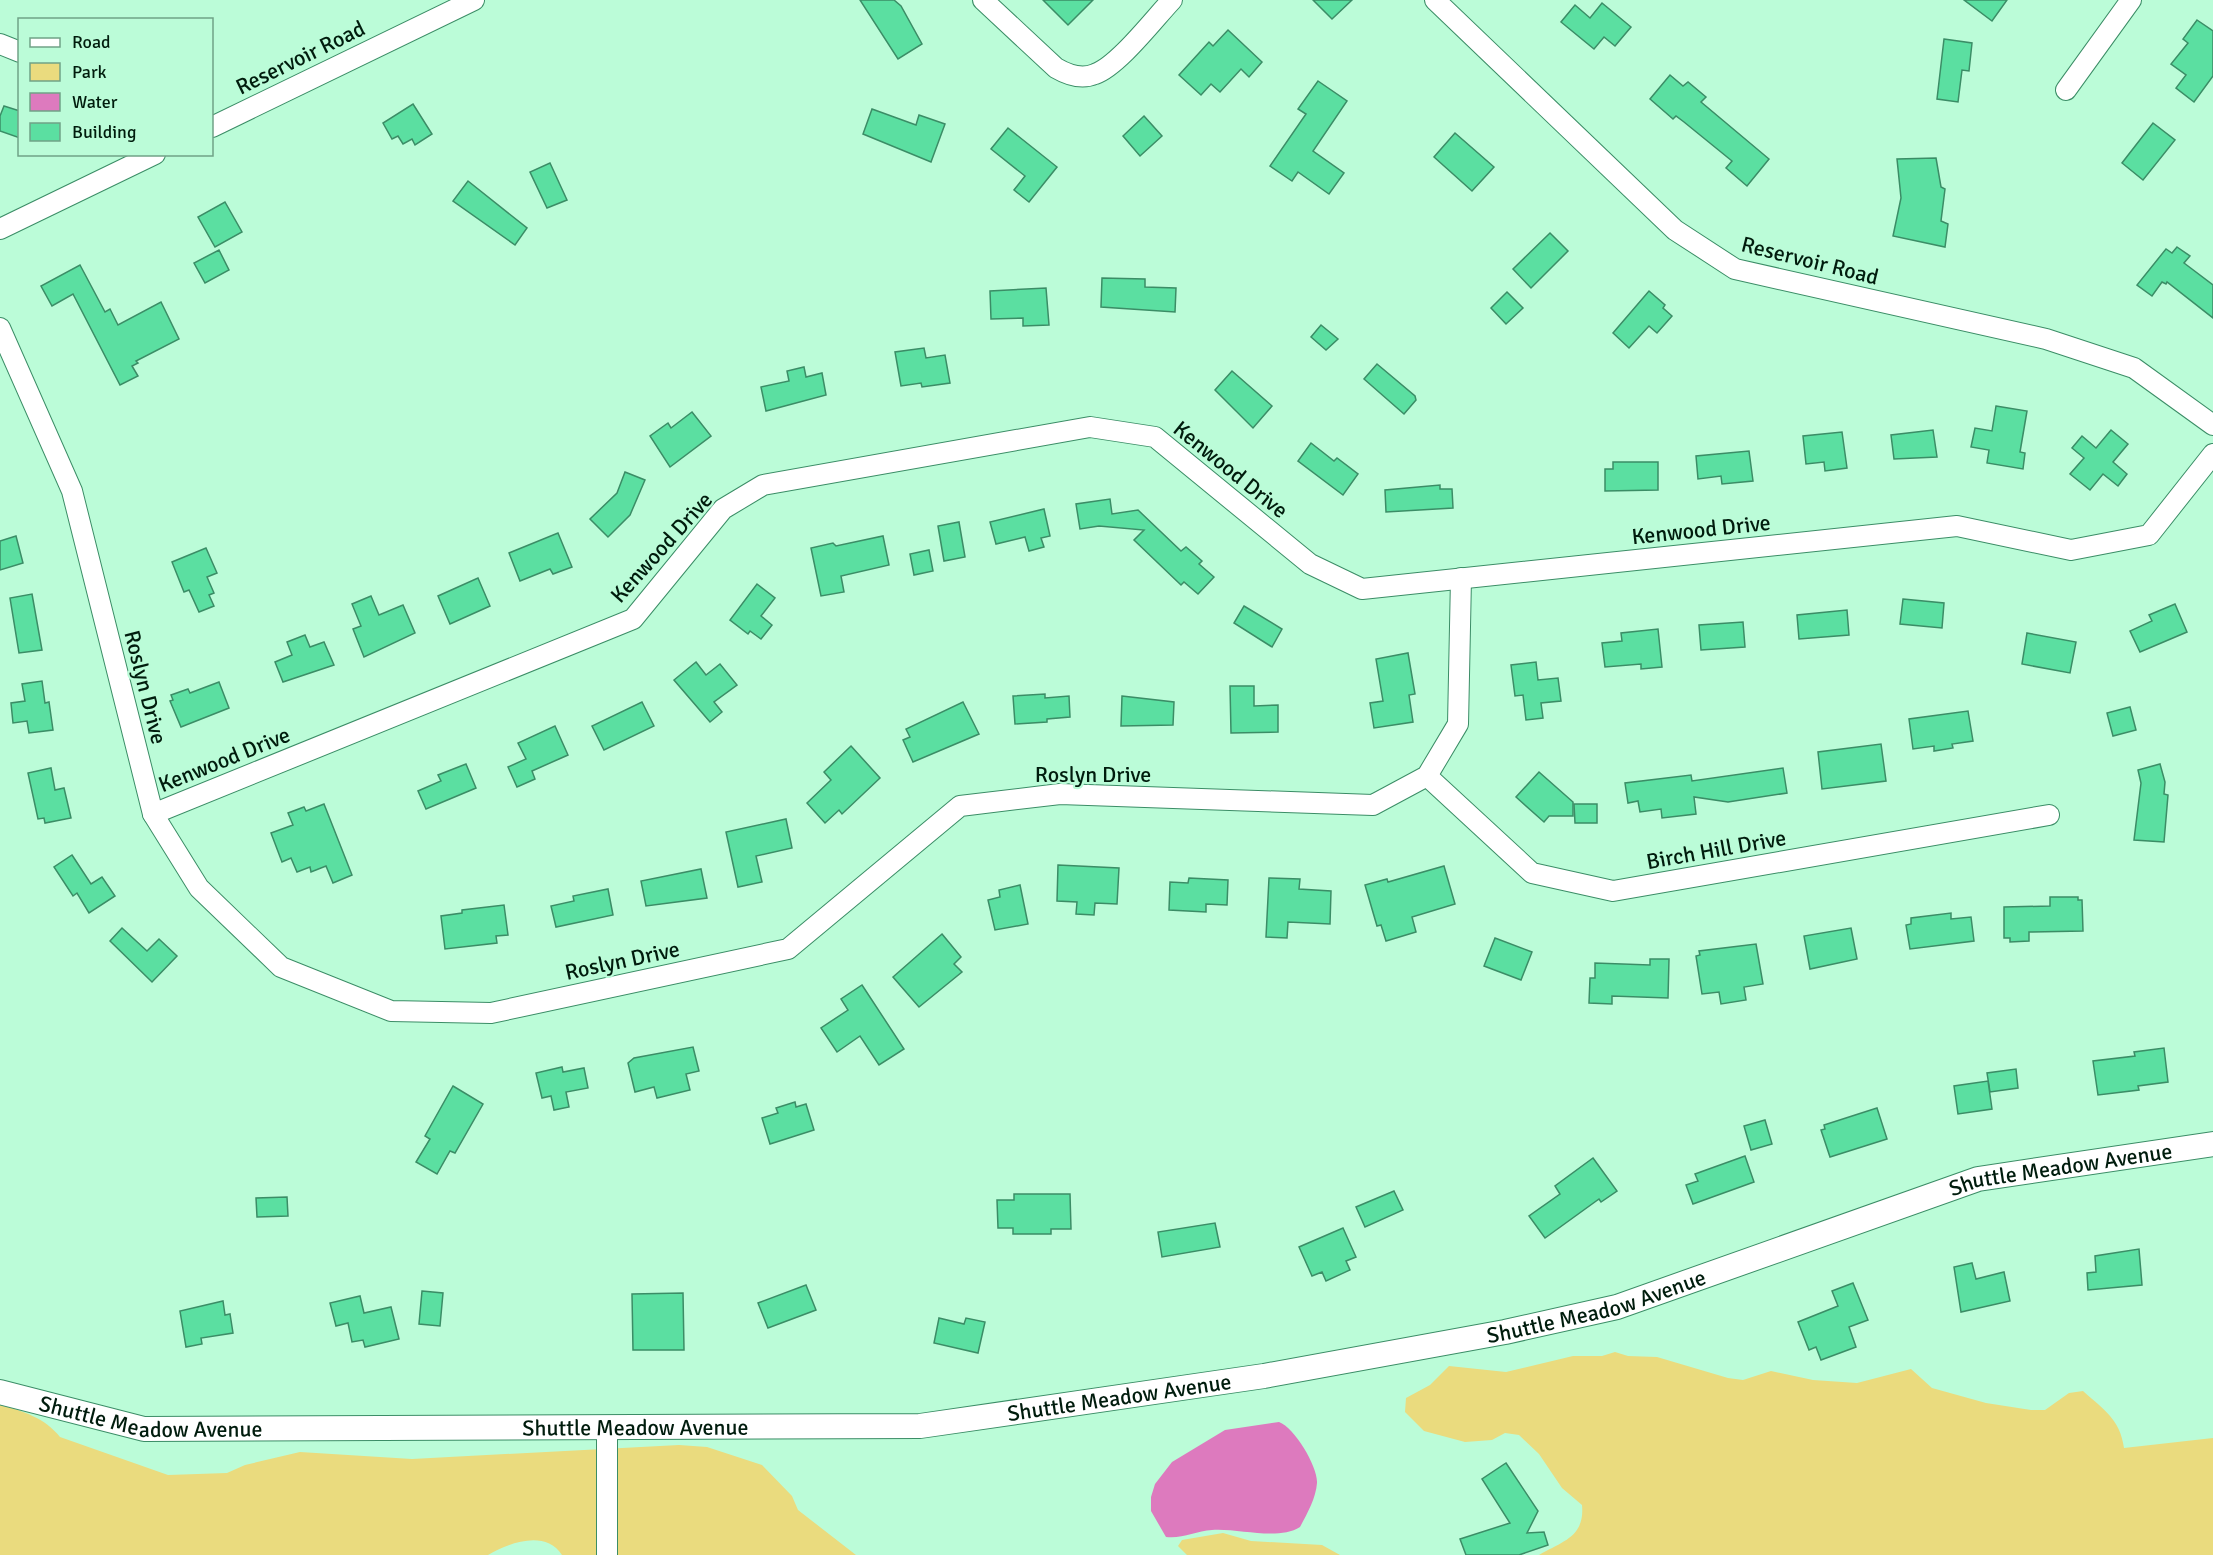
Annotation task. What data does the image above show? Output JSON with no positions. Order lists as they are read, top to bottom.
{
  "streets": {
    "street": [
      "Reservoir Road",
      "Kenwood Drive",
      "Roslyn Drive",
      "Birch Hill Drive",
      "Shuttle Meadow Avenue"
    ]
  },
  "crossings": [
    ["Kenwood Drive", "Roslyn Drive"],
    ["Roslyn Drive", "Birch Hill Drive"]
  ],
  "legend": [
    "Road",
    "Park",
    "Water",
    "Building"
  ]
}
